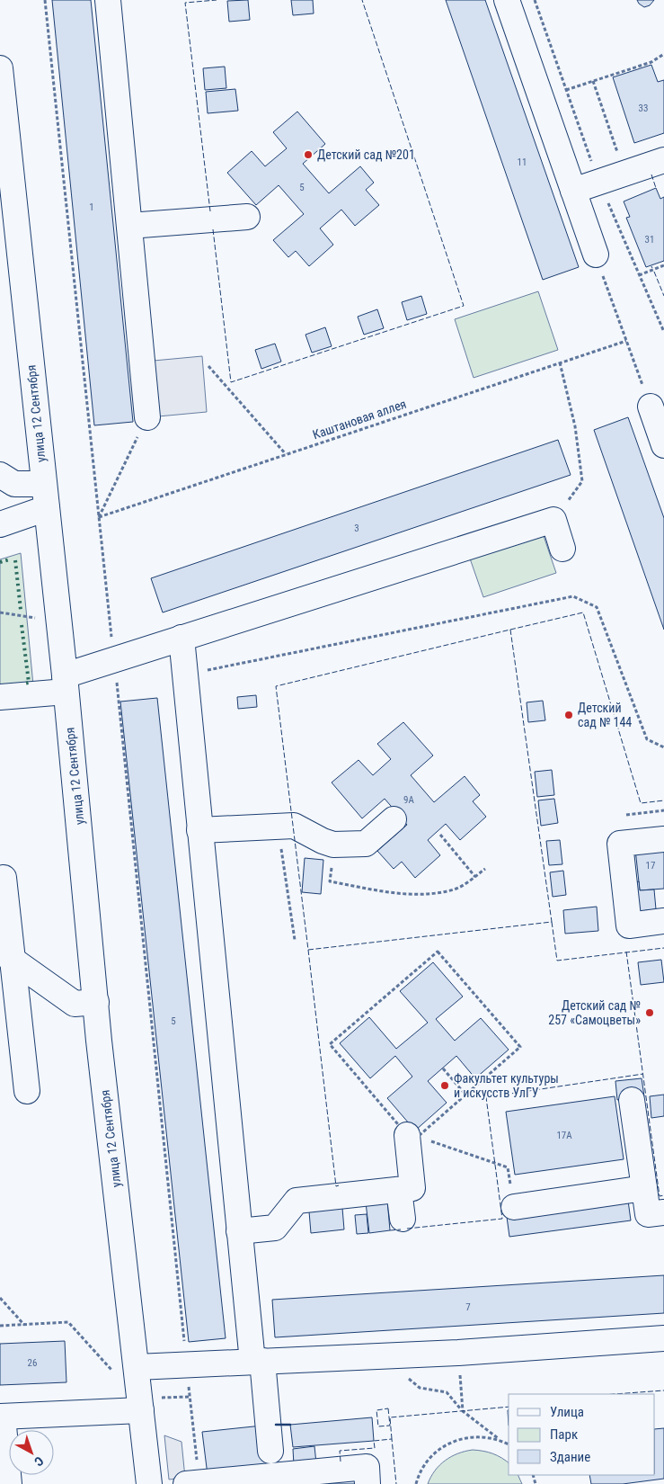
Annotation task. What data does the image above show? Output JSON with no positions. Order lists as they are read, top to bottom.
{
  "streets": {
    "street": ["улица 12 Сентября"],
    "path": ["Каштановая аллея"]
  },
  "places": [
    "Детский сад №201",
    "Детский сад № 144",
    "Детский сад № 257 «Самоцветы»",
    "Факультет культуры и искусств УлГУ"
  ],
  "house_numbers": [
    "33",
    "11",
    "5",
    "1",
    "31",
    "3",
    "9А",
    "17",
    "5",
    "17А",
    "7",
    "26"
  ],
  "legend": ["Улица", "Парк", "Здание"],
  "north": "bottom right"
}
